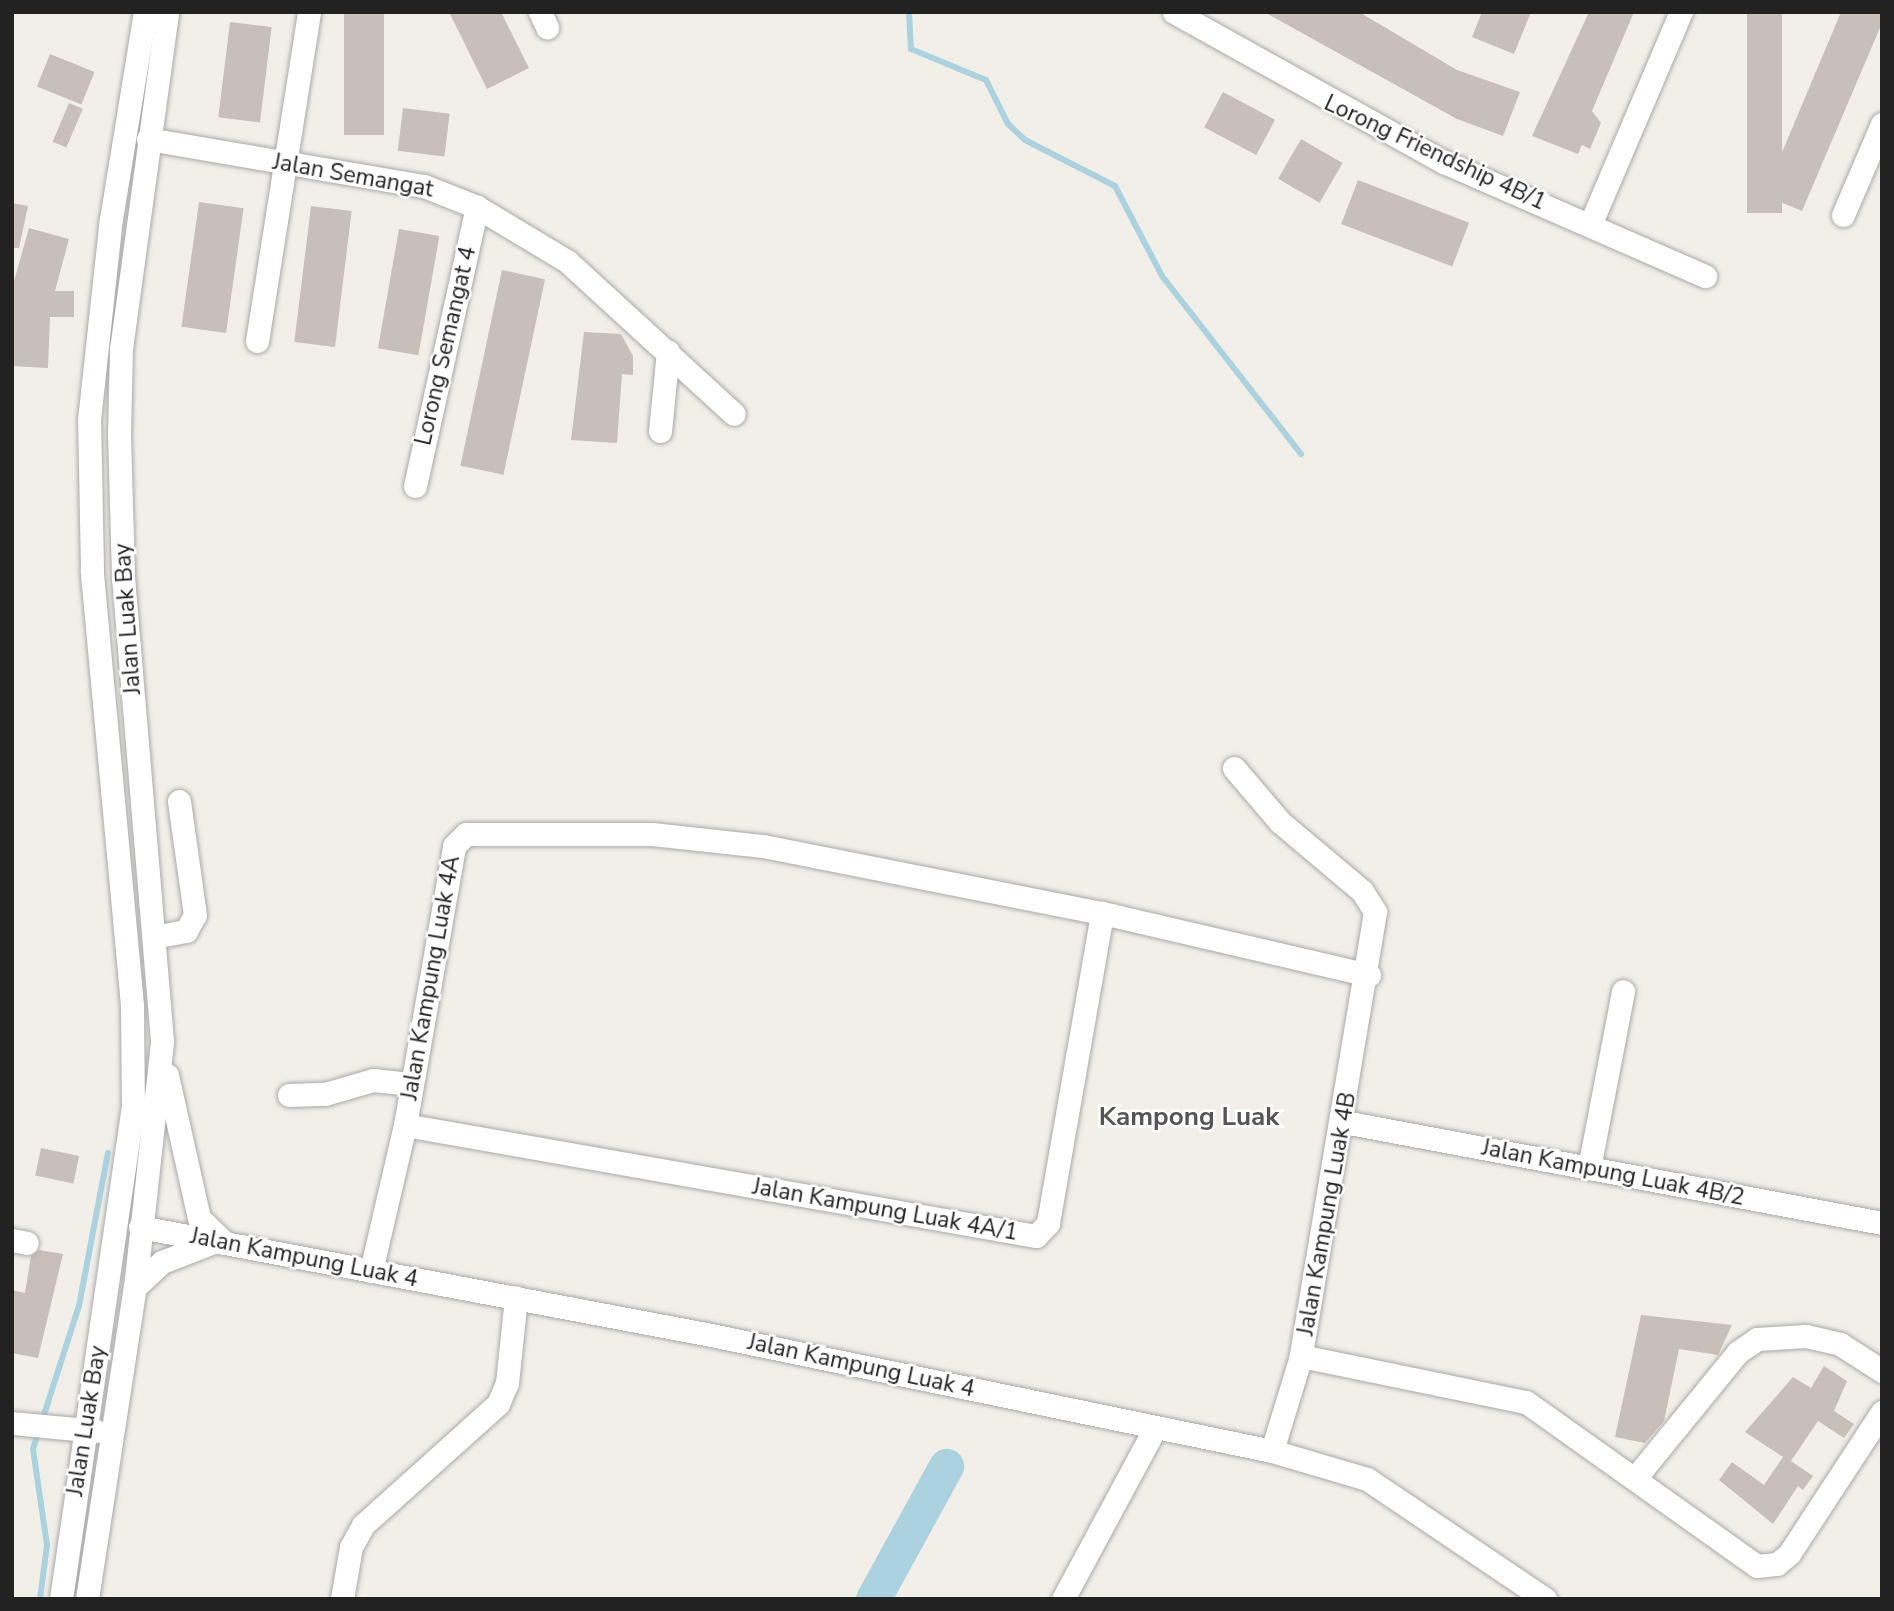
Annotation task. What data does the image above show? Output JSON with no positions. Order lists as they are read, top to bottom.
{
  "streets": {
    "street": [
      "Lorong Friendship 4B/1",
      "Jalan Semangat",
      "Lorong Semangat 4",
      "Jalan Luak Bay",
      "Jalan Kampung Luak 4A",
      "Jalan Kampung Luak 4B/2",
      "Jalan Kampung Luak 4A/1",
      "Jalan Kampung Luak 4B",
      "Jalan Kampung Luak 4"
    ]
  },
  "crossings": [
    ["Jalan Semangat", "Lorong Semangat 4"],
    ["Jalan Semangat", "Jalan Luak Bay"],
    ["Jalan Luak Bay", "Jalan Kampung Luak 4"],
    ["Jalan Kampung Luak 4A", "Jalan Kampung Luak 4A/1"],
    ["Jalan Kampung Luak 4A", "Jalan Kampung Luak 4B"],
    ["Jalan Kampung Luak 4A", "Jalan Kampung Luak 4"],
    ["Jalan Kampung Luak 4B/2", "Jalan Kampung Luak 4B"],
    ["Jalan Kampung Luak 4B", "Jalan Kampung Luak 4"]
  ],
  "districts": ["Kampong Luak"]
}
